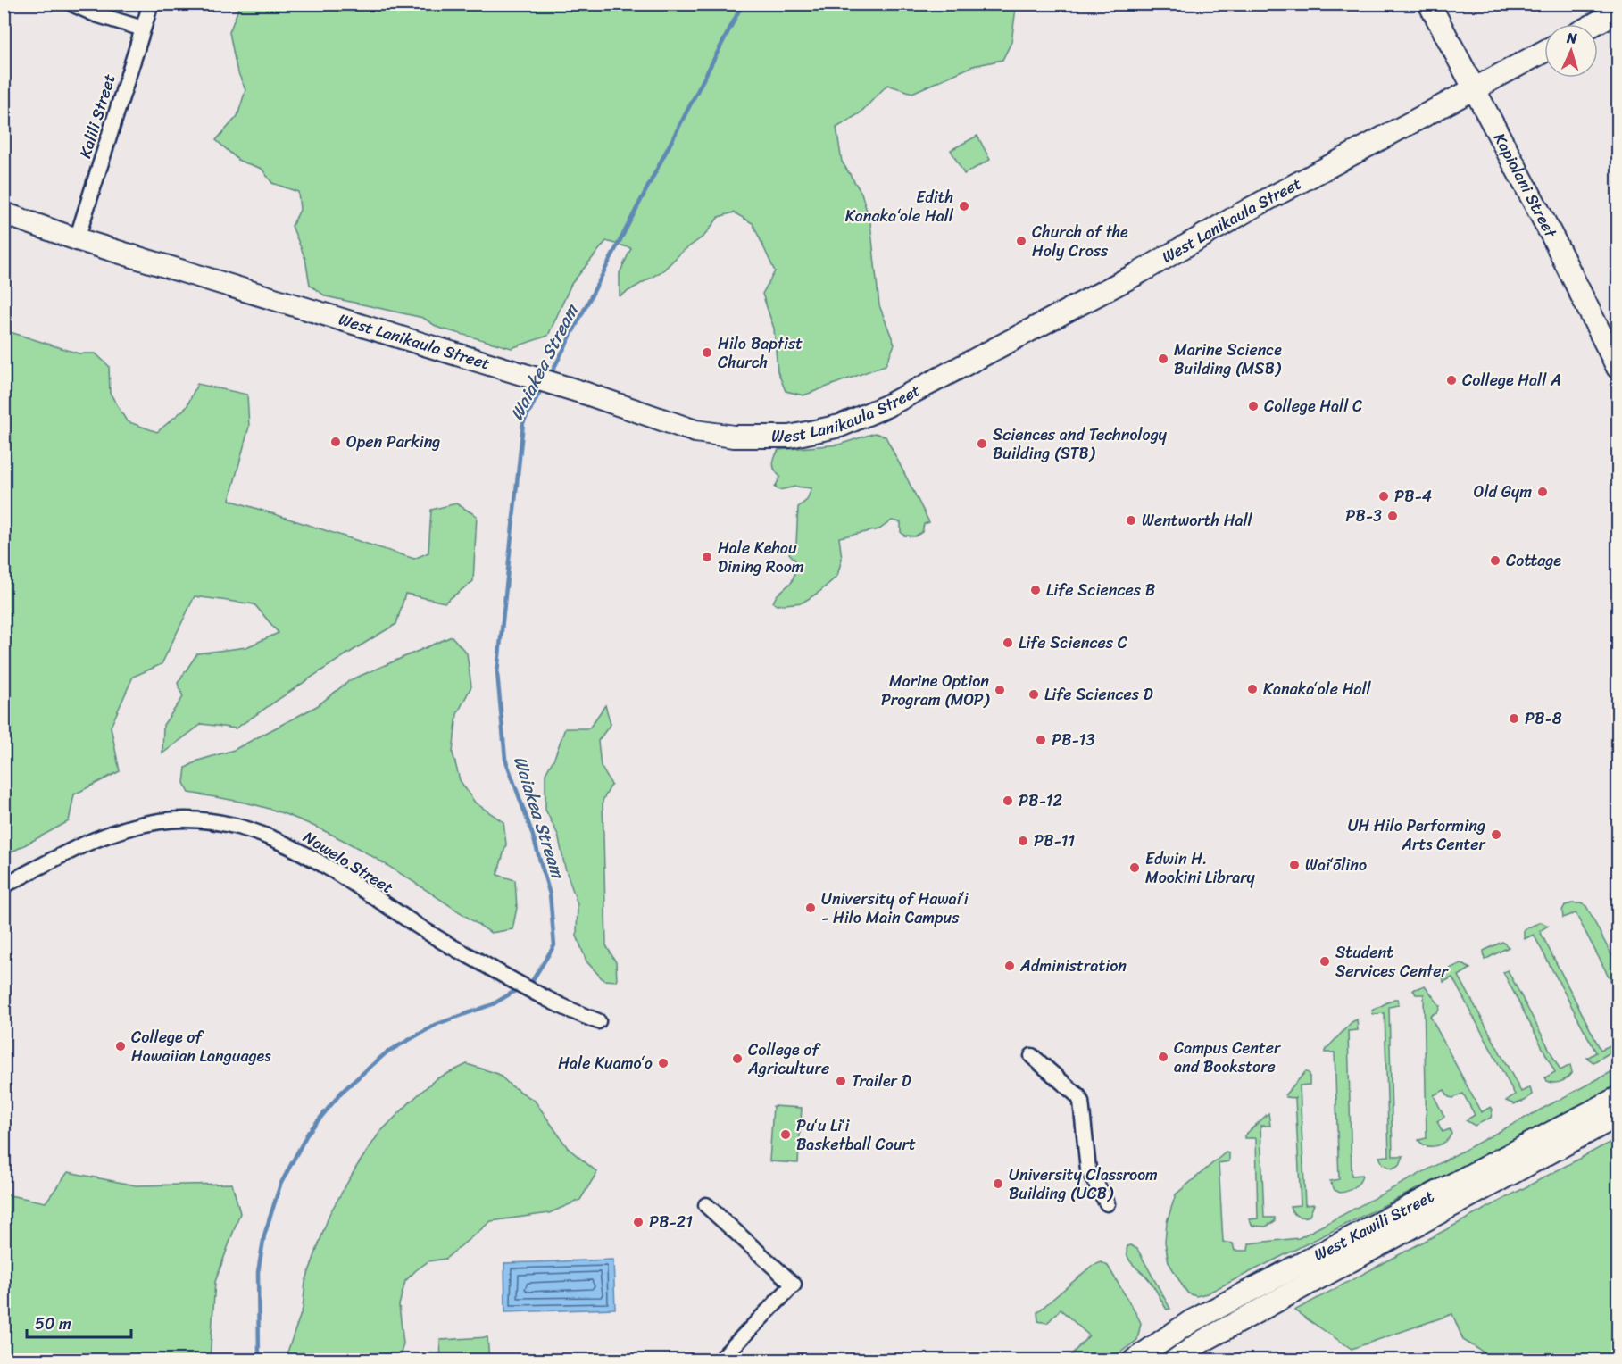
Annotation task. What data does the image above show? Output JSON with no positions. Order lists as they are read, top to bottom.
{
  "streets": {
    "street": [
      "Kalili Street",
      "Kapiolani Street",
      "West Lanikaula Street",
      "Nowelo Street",
      "West Kawili Street"
    ]
  },
  "crossings": [
    ["Kalili Street", "West Lanikaula Street"],
    ["Kapiolani Street", "West Lanikaula Street"]
  ],
  "water": ["Waiakea Stream"],
  "places": [
    "Edith Kanaka‘ole Hall",
    "Church of the Holy Cross",
    "Hilo Baptist Church",
    "Marine Science Building (MSB)",
    "College Hall A",
    "College Hall C",
    "Open Parking",
    "Sciences and Technology Building (STB)",
    "Old Gym",
    "PB-4",
    "PB-3",
    "Wentworth Hall",
    "Hale Kehau Dining Room",
    "Cottage",
    "Life Sciences B",
    "Life Sciences C",
    "Kanakaʻole Hall",
    "Marine Option Program (MOP)",
    "Life Sciences D",
    "PB-8",
    "PB-13",
    "PB-12",
    "UH Hilo Performing Arts Center",
    "PB-11",
    "Waiʻōlino",
    "Edwin H. Mookini Library",
    "University of Hawaiʻi - Hilo Main Campus",
    "Student Services Center",
    "Administration",
    "College of Hawaiian Languages",
    "Campus Center and Bookstore",
    "College of Agriculture",
    "Hale Kuamoʻo",
    "Trailer D",
    "Puʻu Liʻi Basketball Court",
    "University Classroom Building (UCB)",
    "PB-21"
  ],
  "scale_bar": "50 m",
  "north": "top"
}
